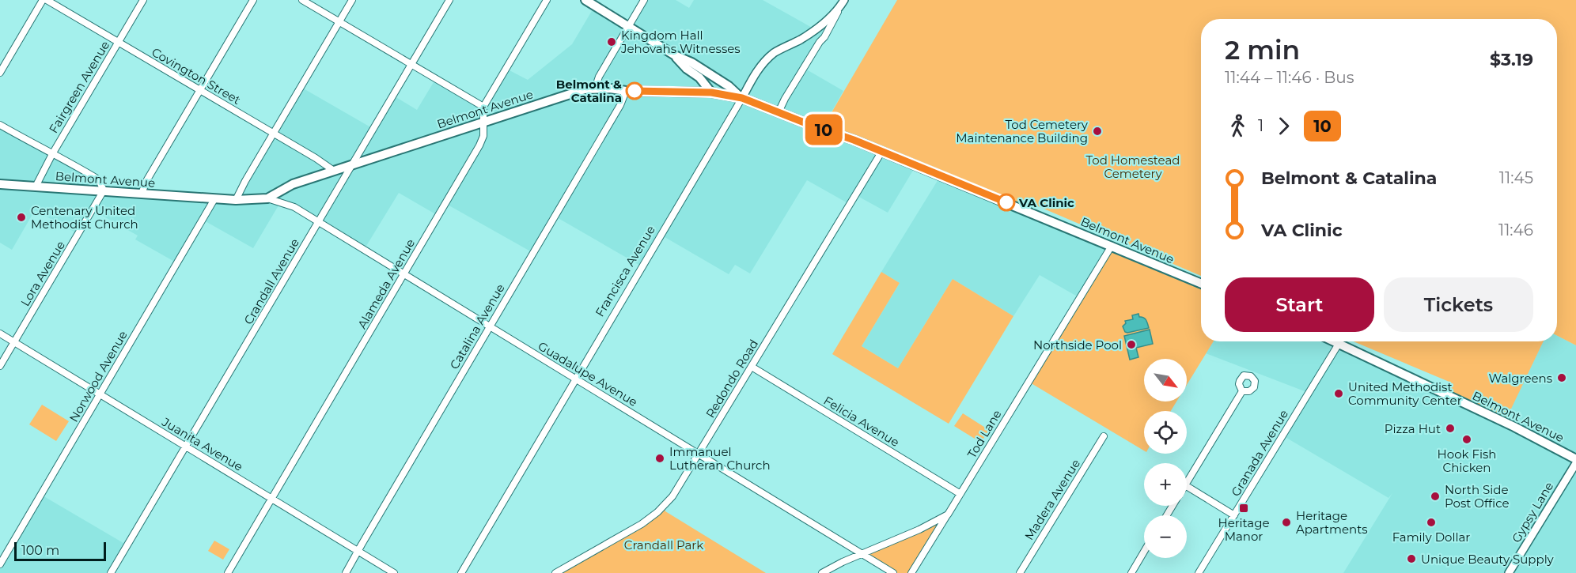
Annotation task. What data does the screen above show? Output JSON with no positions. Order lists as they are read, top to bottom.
{
  "streets": {
    "main road": ["Belmont Avenue"],
    "street": [
      "Covington Street",
      "Fairgreen Avenue",
      "Francisca Avenue",
      "Lora Avenue",
      "Crandall Avenue",
      "Alameda Avenue",
      "Catalina Avenue",
      "Guadalupe Avenue",
      "Norwood Avenue",
      "Redondo Road",
      "Felicia Avenue",
      "Tod Lane",
      "Juanita Avenue",
      "Granada Avenue",
      "Madera Avenue",
      "Gypsy Lane"
    ]
  },
  "crossings": [
    ["Covington Street", "Fairgreen Avenue"],
    ["Covington Street", "Belmont Avenue"],
    ["Fairgreen Avenue", "Belmont Avenue"],
    ["Belmont Avenue", "Francisca Avenue"],
    ["Belmont Avenue", "Lora Avenue"],
    ["Belmont Avenue", "Crandall Avenue"],
    ["Belmont Avenue", "Alameda Avenue"],
    ["Belmont Avenue", "Catalina Avenue"],
    ["Belmont Avenue", "Guadalupe Avenue"],
    ["Belmont Avenue", "Norwood Avenue"],
    ["Belmont Avenue", "Redondo Road"],
    ["Belmont Avenue", "Tod Lane"],
    ["Belmont Avenue", "Granada Avenue"],
    ["Francisca Avenue", "Guadalupe Avenue"],
    ["Lora Avenue", "Juanita Avenue"],
    ["Crandall Avenue", "Guadalupe Avenue"],
    ["Crandall Avenue", "Juanita Avenue"],
    ["Alameda Avenue", "Guadalupe Avenue"],
    ["Alameda Avenue", "Juanita Avenue"],
    ["Catalina Avenue", "Guadalupe Avenue"],
    ["Catalina Avenue", "Juanita Avenue"],
    ["Guadalupe Avenue", "Redondo Road"],
    ["Norwood Avenue", "Juanita Avenue"],
    ["Redondo Road", "Felicia Avenue"],
    ["Felicia Avenue", "Tod Lane"]
  ],
  "parks": ["Tod Homestead Cemetery", "Crandall Park"],
  "places": {
    "other": [
      "Kingdom Hall Jehovahs Witnesses",
      "Belmont & Catalina",
      "Tod Cemetery Maintenance Building",
      "VA Clinic",
      "Centenary United Methodist Church",
      "Northside Pool",
      "Walgreens",
      "United Methodist Community Center",
      "Pizza Hut",
      "Hook Fish Chicken",
      "Immanuel Lutheran Church",
      "North Side Post Office",
      "Heritage Apartments",
      "Family Dollar",
      "Unique Beauty Supply"
    ],
    "transit": ["Heritage Manor"]
  },
  "lines": ["bus line 10"],
  "scale_bar": "100 m",
  "north": "bottom right",
  "page": {
    "on_map": "10",
    "heading": ["2 min", "11:44 – 11:46 · Bus", "$3.19"],
    "legs": ["1", "10"],
    "list": [
      {
        "name": "Belmont & Catalina",
        "value": "11:45"
      },
      {
        "name": "VA Clinic",
        "value": "11:46"
      }
    ],
    "buttons": ["Start", "Tickets"],
    "map_buttons": ["+", "−"],
    "scale": "100 m"
  }
}
